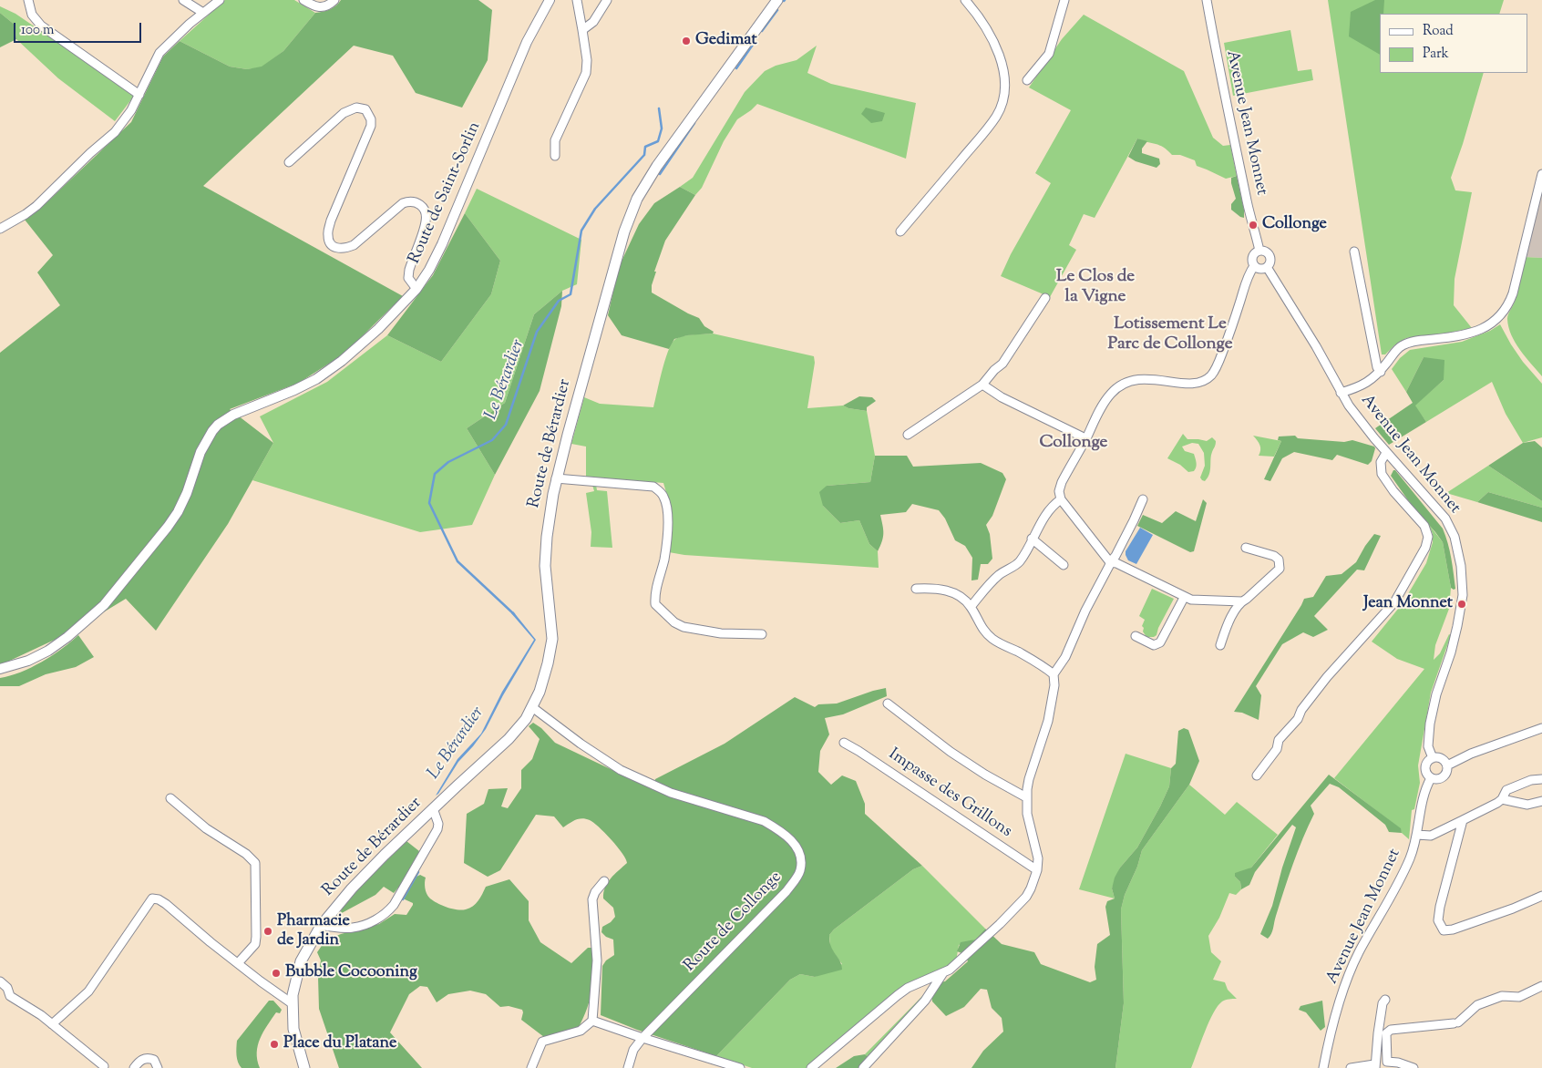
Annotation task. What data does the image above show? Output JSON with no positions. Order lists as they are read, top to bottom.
{
  "streets": {
    "main road": ["Route de Bérardier"],
    "street": [
      "Avenue Jean Monnet",
      "Route de Saint-Sorlin",
      "Impasse des Grillons",
      "Route de Collonge"
    ]
  },
  "crossings": [
    ["Route de Bérardier", "Route de Collonge"]
  ],
  "districts": ["Le Clos de la Vigne", "Lotissement Le Parc de Collonge", "Collonge"],
  "water": ["Le Bérardier"],
  "places": [
    "Gedimat",
    "Collonge",
    "Jean Monnet",
    "Pharmacie de Jardin",
    "Bubble Cocooning",
    "Place du Platane"
  ],
  "legend": ["Road", "Park"],
  "scale_bar": "100 m"
}
